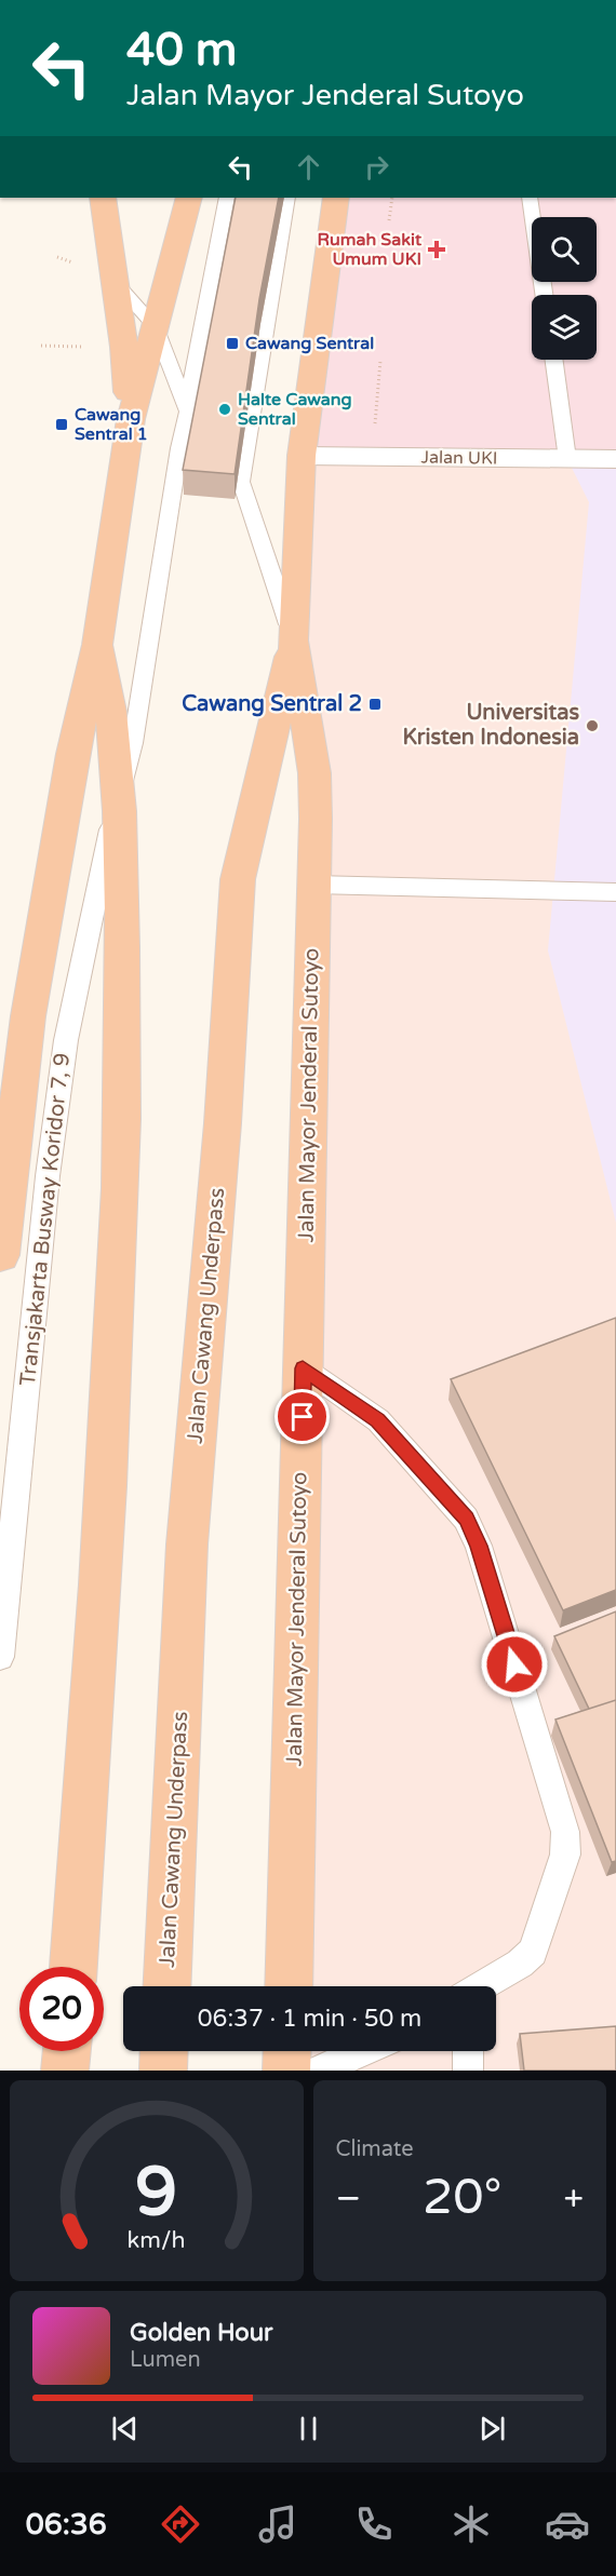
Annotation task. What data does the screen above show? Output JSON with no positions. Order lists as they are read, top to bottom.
{
  "streets": {
    "highway": ["Jalan Mayor Jenderal Sutoyo", "Jalan Cawang Underpass"],
    "street": ["Jalan UKI"],
    "lane": ["Transjakarta Busway Koridor 7, 9"]
  },
  "crossings": [
    ["Jalan UKI", "Jalan Mayor Jenderal Sutoyo"],
    ["Jalan Mayor Jenderal Sutoyo", "Jalan Cawang Underpass"]
  ],
  "places": {
    "health": ["Rumah Sakit Umum UKI"],
    "transit": ["Cawang Sentral", "Cawang Sentral 1", "Cawang Sentral 2"],
    "other": ["Halte Cawang Sentral", "Universitas Kristen Indonesia"]
  },
  "page": {
    "turn": ["40 m", "Jalan Mayor Jenderal Sutoyo"],
    "limit": "20",
    "trip": "06:37 · 1 min · 50 m",
    "tile": "Climate",
    "heat": ["−", "20°", "+"],
    "song": ["Golden Hour", "Lumen"],
    "tabs": "06:36",
    "gauge": ["9", "km/h"]
  }
}
